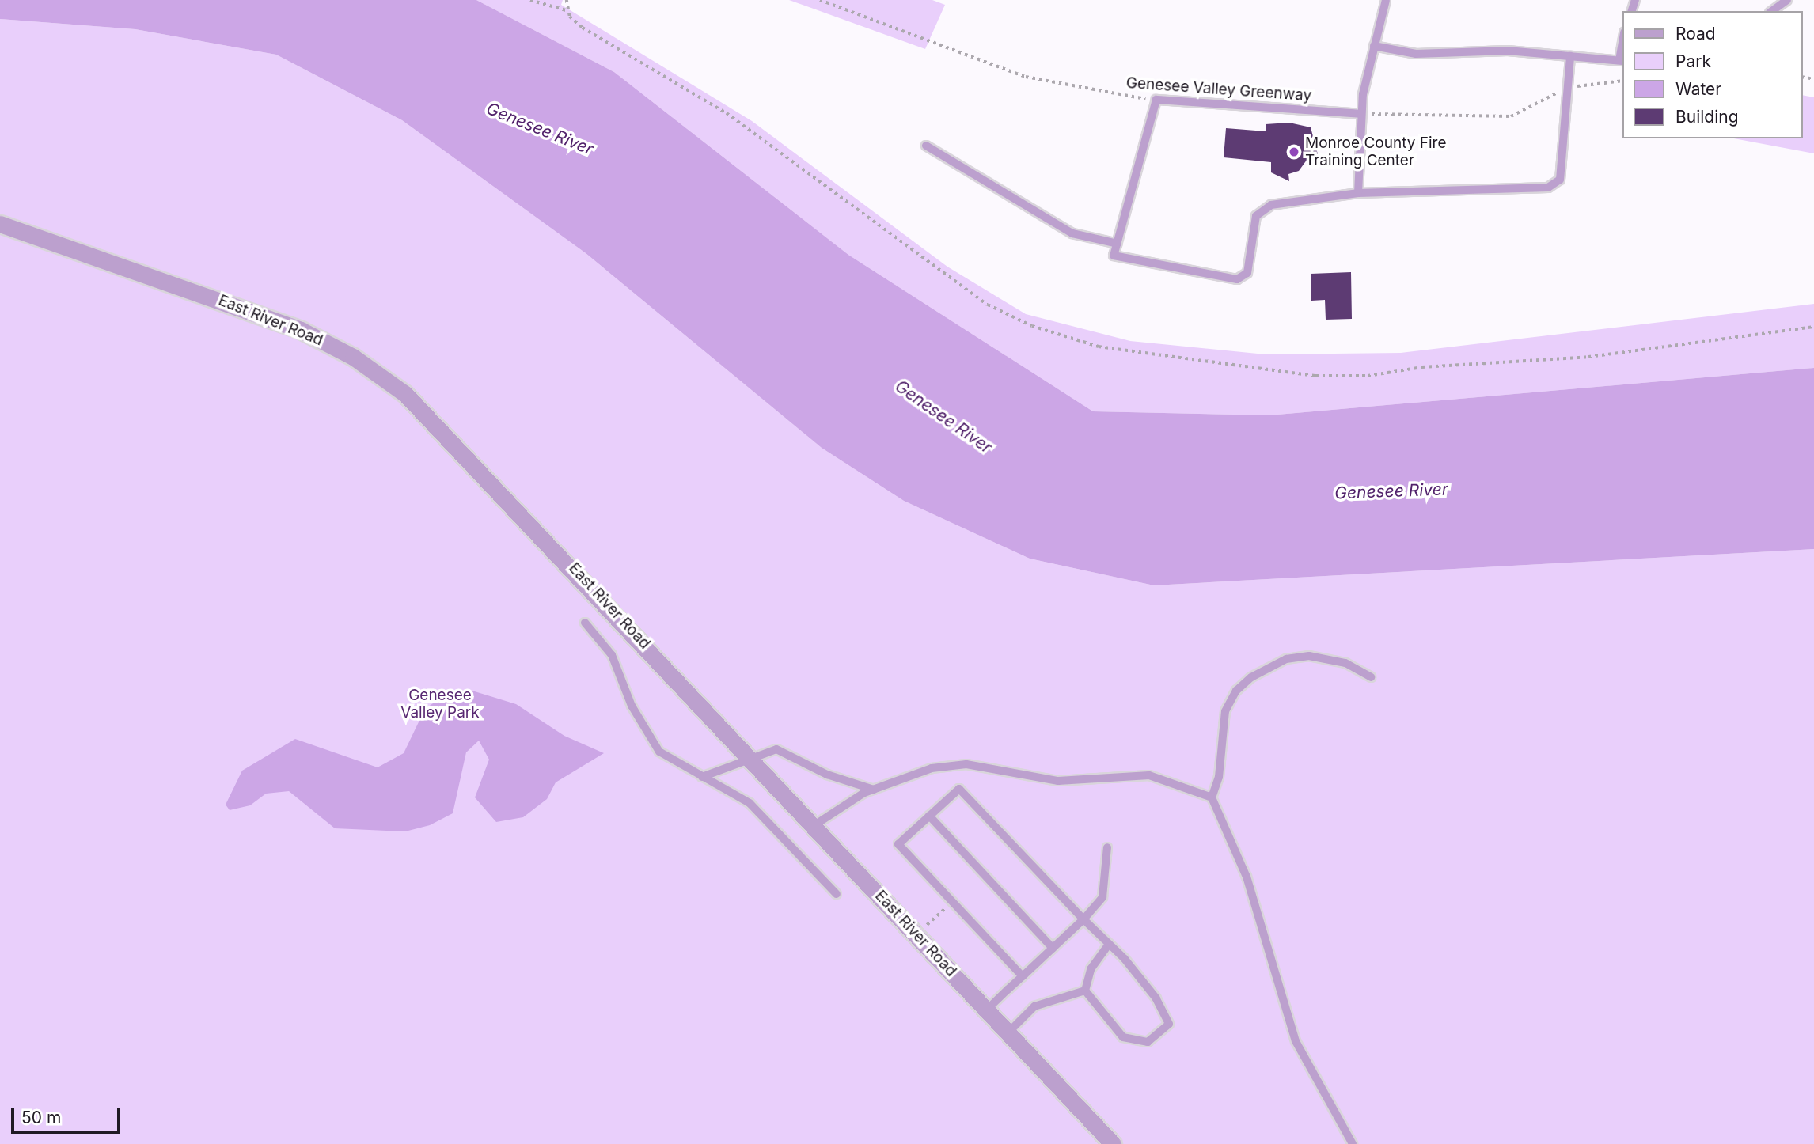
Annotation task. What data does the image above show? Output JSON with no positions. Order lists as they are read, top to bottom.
{
  "streets": {
    "street": ["East River Road"],
    "lane": ["Genesee Valley Greenway"]
  },
  "water": ["Genesee River"],
  "parks": ["Genesee Valley Park"],
  "places": ["Monroe County Fire Training Center"],
  "legend": [
    "Road",
    "Park",
    "Water",
    "Building"
  ],
  "scale_bar": "50 m"
}
